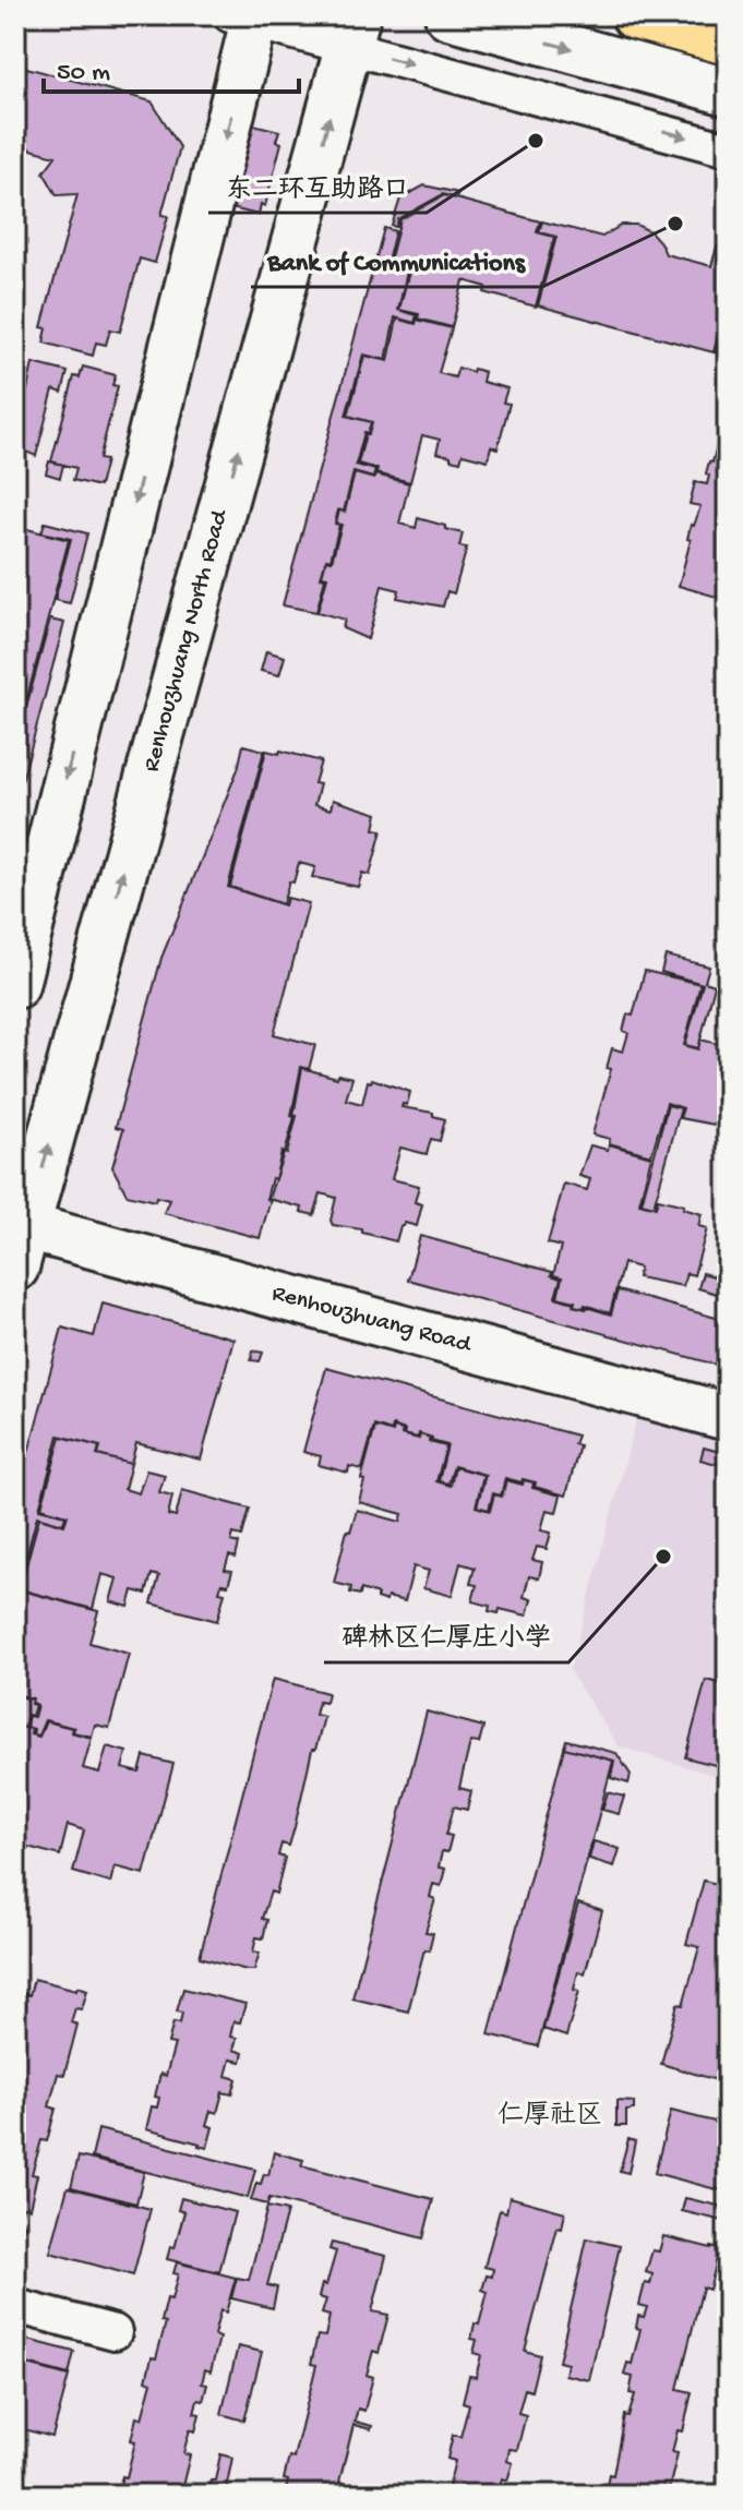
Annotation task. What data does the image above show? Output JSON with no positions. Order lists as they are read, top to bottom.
{
  "streets": {
    "street": ["Renhouzhuang North Road", "Renhouzhuang Road"]
  },
  "crossings": [
    ["Renhouzhuang North Road", "Renhouzhuang Road"]
  ],
  "districts": ["仁厚社区"],
  "places": ["东二环互助路口", "Bank of Communications", "碑林区仁厚庄小学"],
  "scale_bar": "50 m"
}
